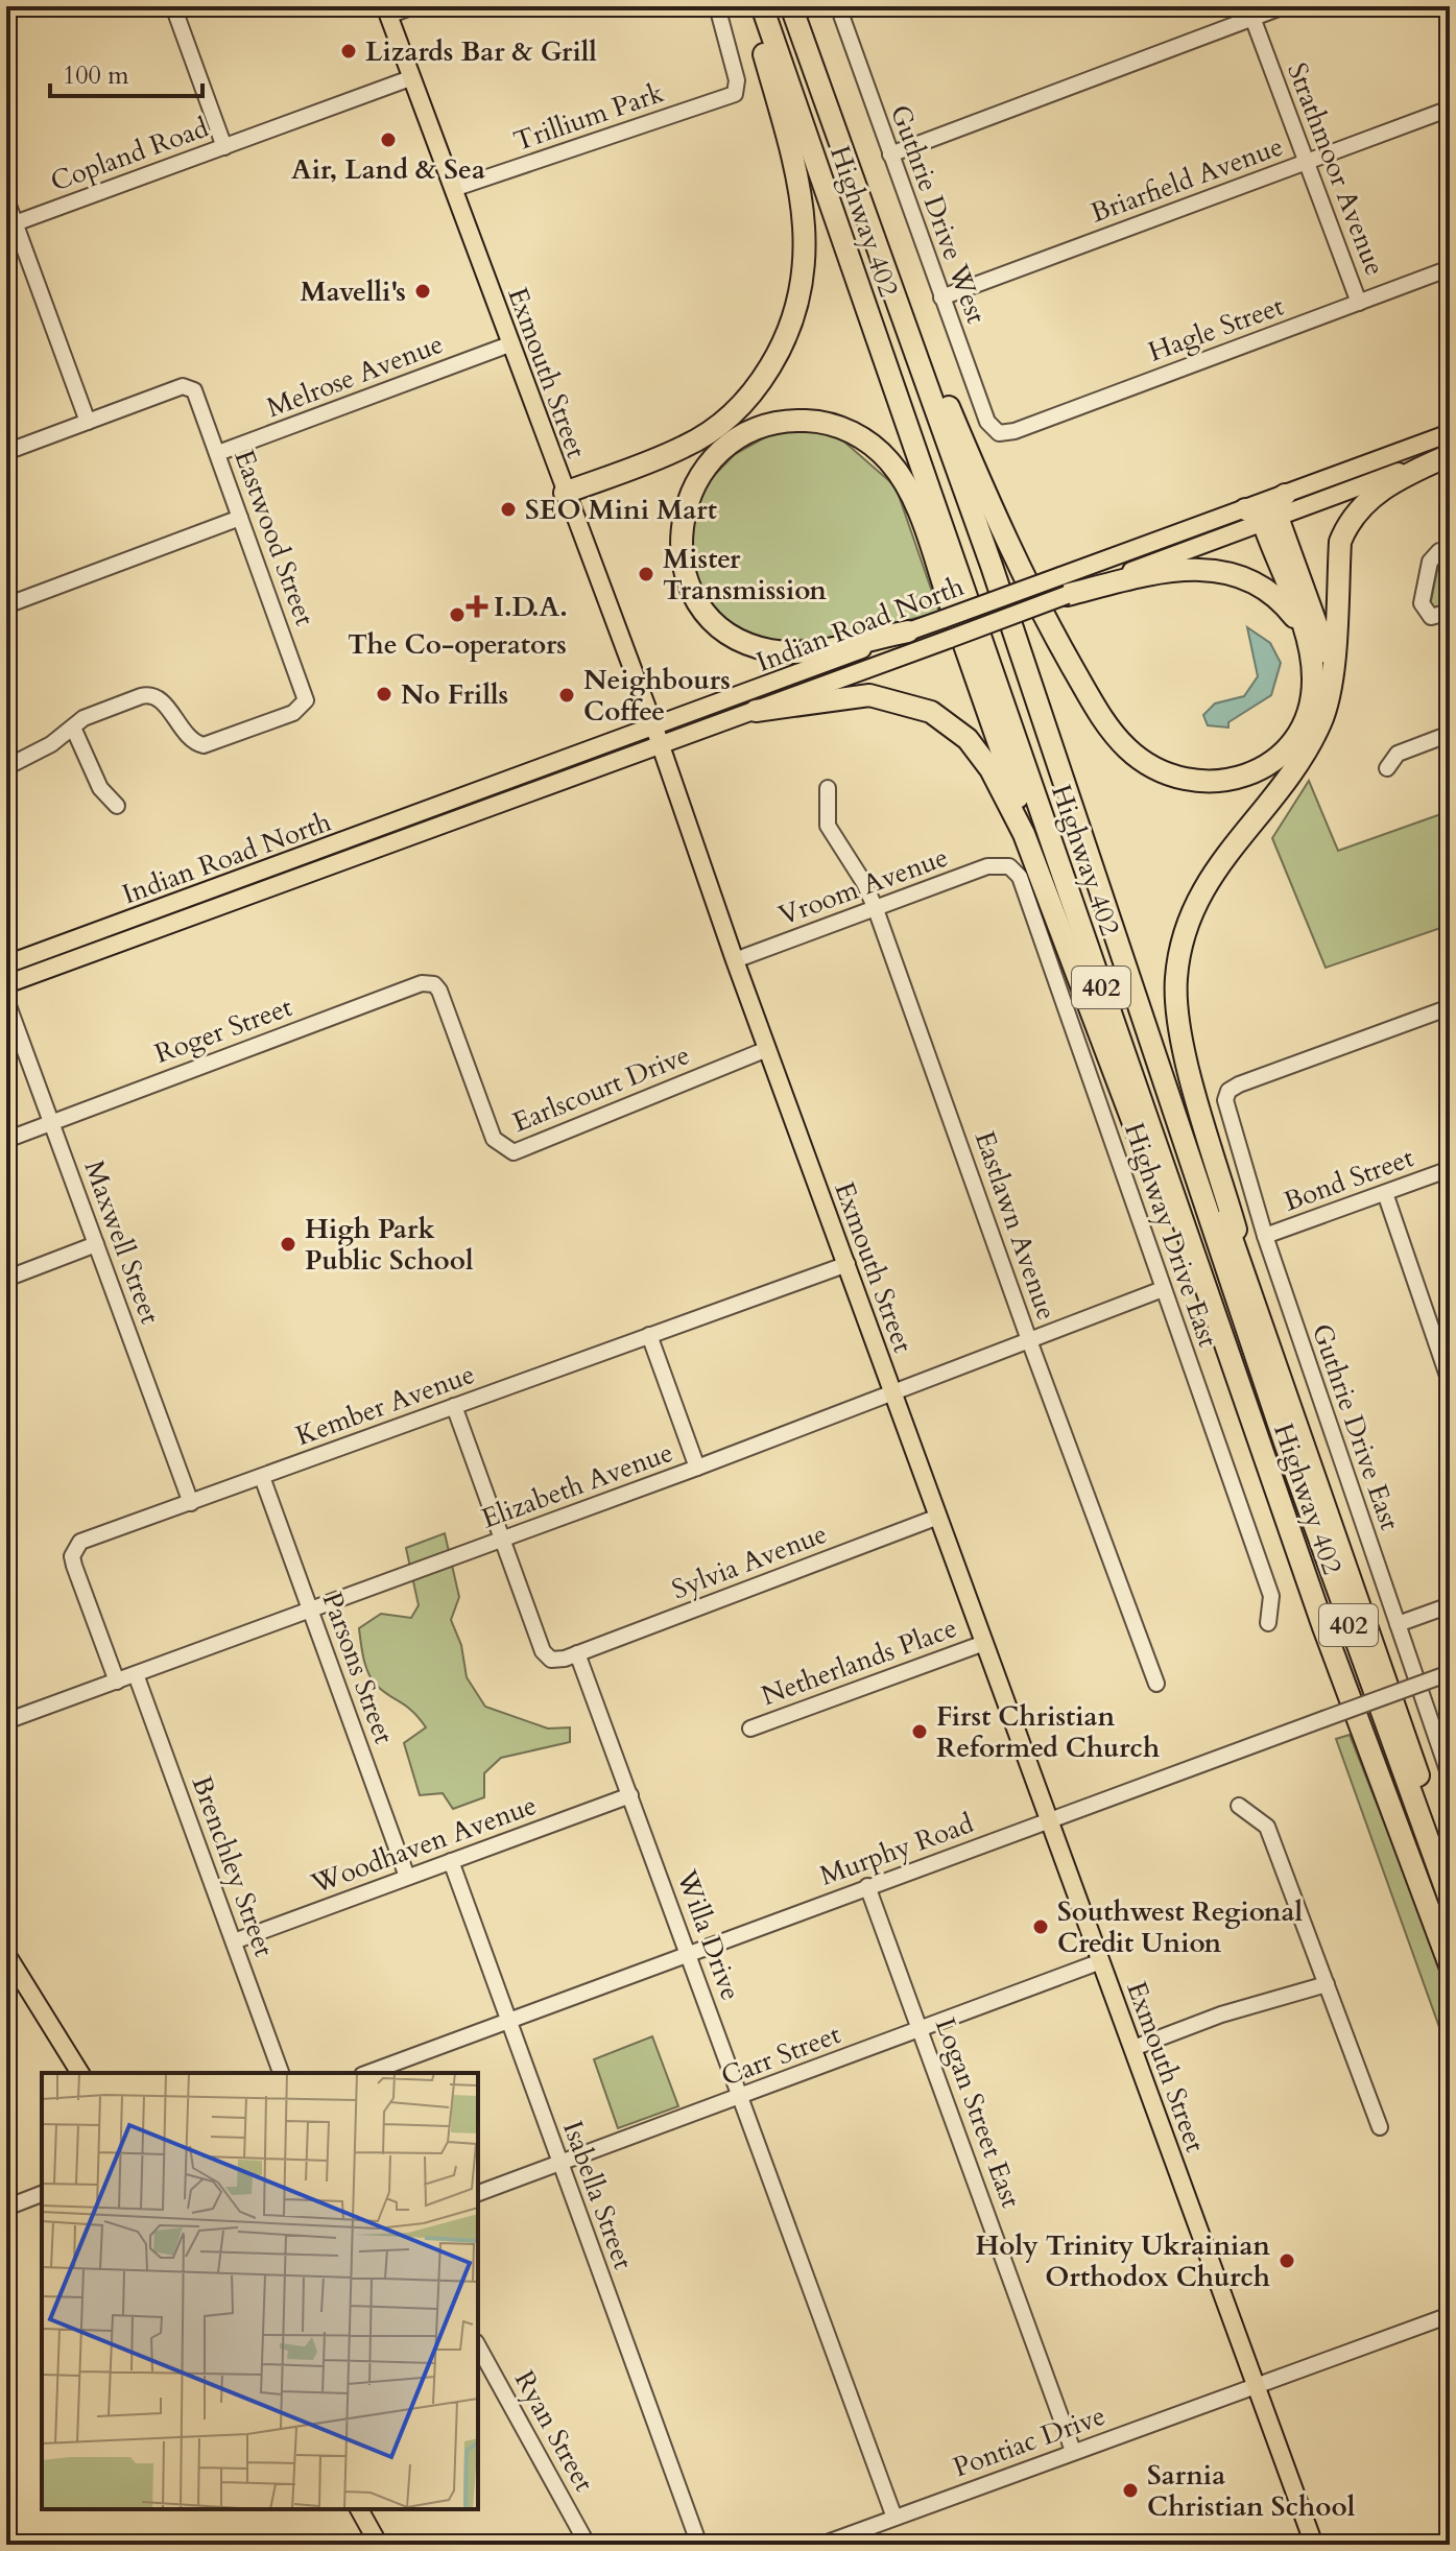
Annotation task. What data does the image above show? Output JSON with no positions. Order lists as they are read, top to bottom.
{
  "streets": {
    "highway": ["Highway 402", "402"],
    "main road": ["Exmouth Street", "Indian Road North"],
    "street": [
      "Trillium Park",
      "Copland Road",
      "Strathmoor Avenue",
      "Briarfield Avenue",
      "Guthrie Drive West",
      "Hagle Street",
      "Melrose Avenue",
      "Eastwood Street",
      "Vroom Avenue",
      "Roger Street",
      "Earlscourt Drive",
      "Bond Street",
      "Eastlawn Avenue",
      "Highway Drive East",
      "Maxwell Street",
      "Kember Avenue",
      "Guthrie Drive East",
      "Elizabeth Avenue",
      "Sylvia Avenue",
      "Netherlands Place",
      "Parsons Street",
      "Woodhaven Avenue",
      "Murphy Road",
      "Brenchley Street",
      "Willa Drive",
      "Carr Street",
      "Logan Street East",
      "Isabella Street",
      "Ryan Street",
      "Pontiac Drive"
    ]
  },
  "crossings": [
    ["Trillium Park", "Exmouth Street"],
    ["Copland Road", "Exmouth Street"],
    ["Strathmoor Avenue", "Briarfield Avenue"],
    ["Strathmoor Avenue", "Hagle Street"],
    ["Briarfield Avenue", "Guthrie Drive West"],
    ["Guthrie Drive West", "Hagle Street"],
    ["Exmouth Street", "Melrose Avenue"],
    ["Exmouth Street", "Indian Road North"],
    ["Exmouth Street", "Vroom Avenue"],
    ["Exmouth Street", "Earlscourt Drive"],
    ["Exmouth Street", "Kember Avenue"],
    ["Exmouth Street", "Elizabeth Avenue"],
    ["Exmouth Street", "Sylvia Avenue"],
    ["Exmouth Street", "Netherlands Place"],
    ["Exmouth Street", "Murphy Road"],
    ["Exmouth Street", "Carr Street"],
    ["Exmouth Street", "Pontiac Drive"],
    ["Melrose Avenue", "Eastwood Street"],
    ["Vroom Avenue", "Eastlawn Avenue"],
    ["Vroom Avenue", "Highway Drive East"],
    ["Roger Street", "Earlscourt Drive"],
    ["Roger Street", "Maxwell Street"],
    ["Bond Street", "Guthrie Drive East"],
    ["Eastlawn Avenue", "Elizabeth Avenue"],
    ["Highway Drive East", "Elizabeth Avenue"],
    ["Maxwell Street", "Kember Avenue"],
    ["Kember Avenue", "Elizabeth Avenue"],
    ["Kember Avenue", "Parsons Street"],
    ["Elizabeth Avenue", "Parsons Street"],
    ["Elizabeth Avenue", "Brenchley Street"],
    ["Sylvia Avenue", "Willa Drive"],
    ["Parsons Street", "Woodhaven Avenue"],
    ["Woodhaven Avenue", "Brenchley Street"],
    ["Woodhaven Avenue", "Willa Drive"],
    ["Woodhaven Avenue", "Isabella Street"],
    ["Murphy Road", "Willa Drive"],
    ["Murphy Road", "Logan Street East"],
    ["Murphy Road", "Isabella Street"],
    ["Willa Drive", "Carr Street"],
    ["Willa Drive", "Pontiac Drive"],
    ["Carr Street", "Logan Street East"],
    ["Carr Street", "Isabella Street"],
    ["Logan Street East", "Pontiac Drive"]
  ],
  "places": {
    "other": [
      "Lizards Bar & Grill",
      "Air, Land & Sea",
      "Mavelli's",
      "SEO Mini Mart",
      "Mister Transmission",
      "The Co-operators",
      "No Frills",
      "Neighbours Coffee",
      "High Park Public School",
      "First Christian Reformed Church",
      "Southwest Regional Credit Union",
      "Holy Trinity Ukrainian Orthodox Church",
      "Sarnia Christian School"
    ],
    "health": ["I.D.A."]
  },
  "scale_bar": "100 m"
}
